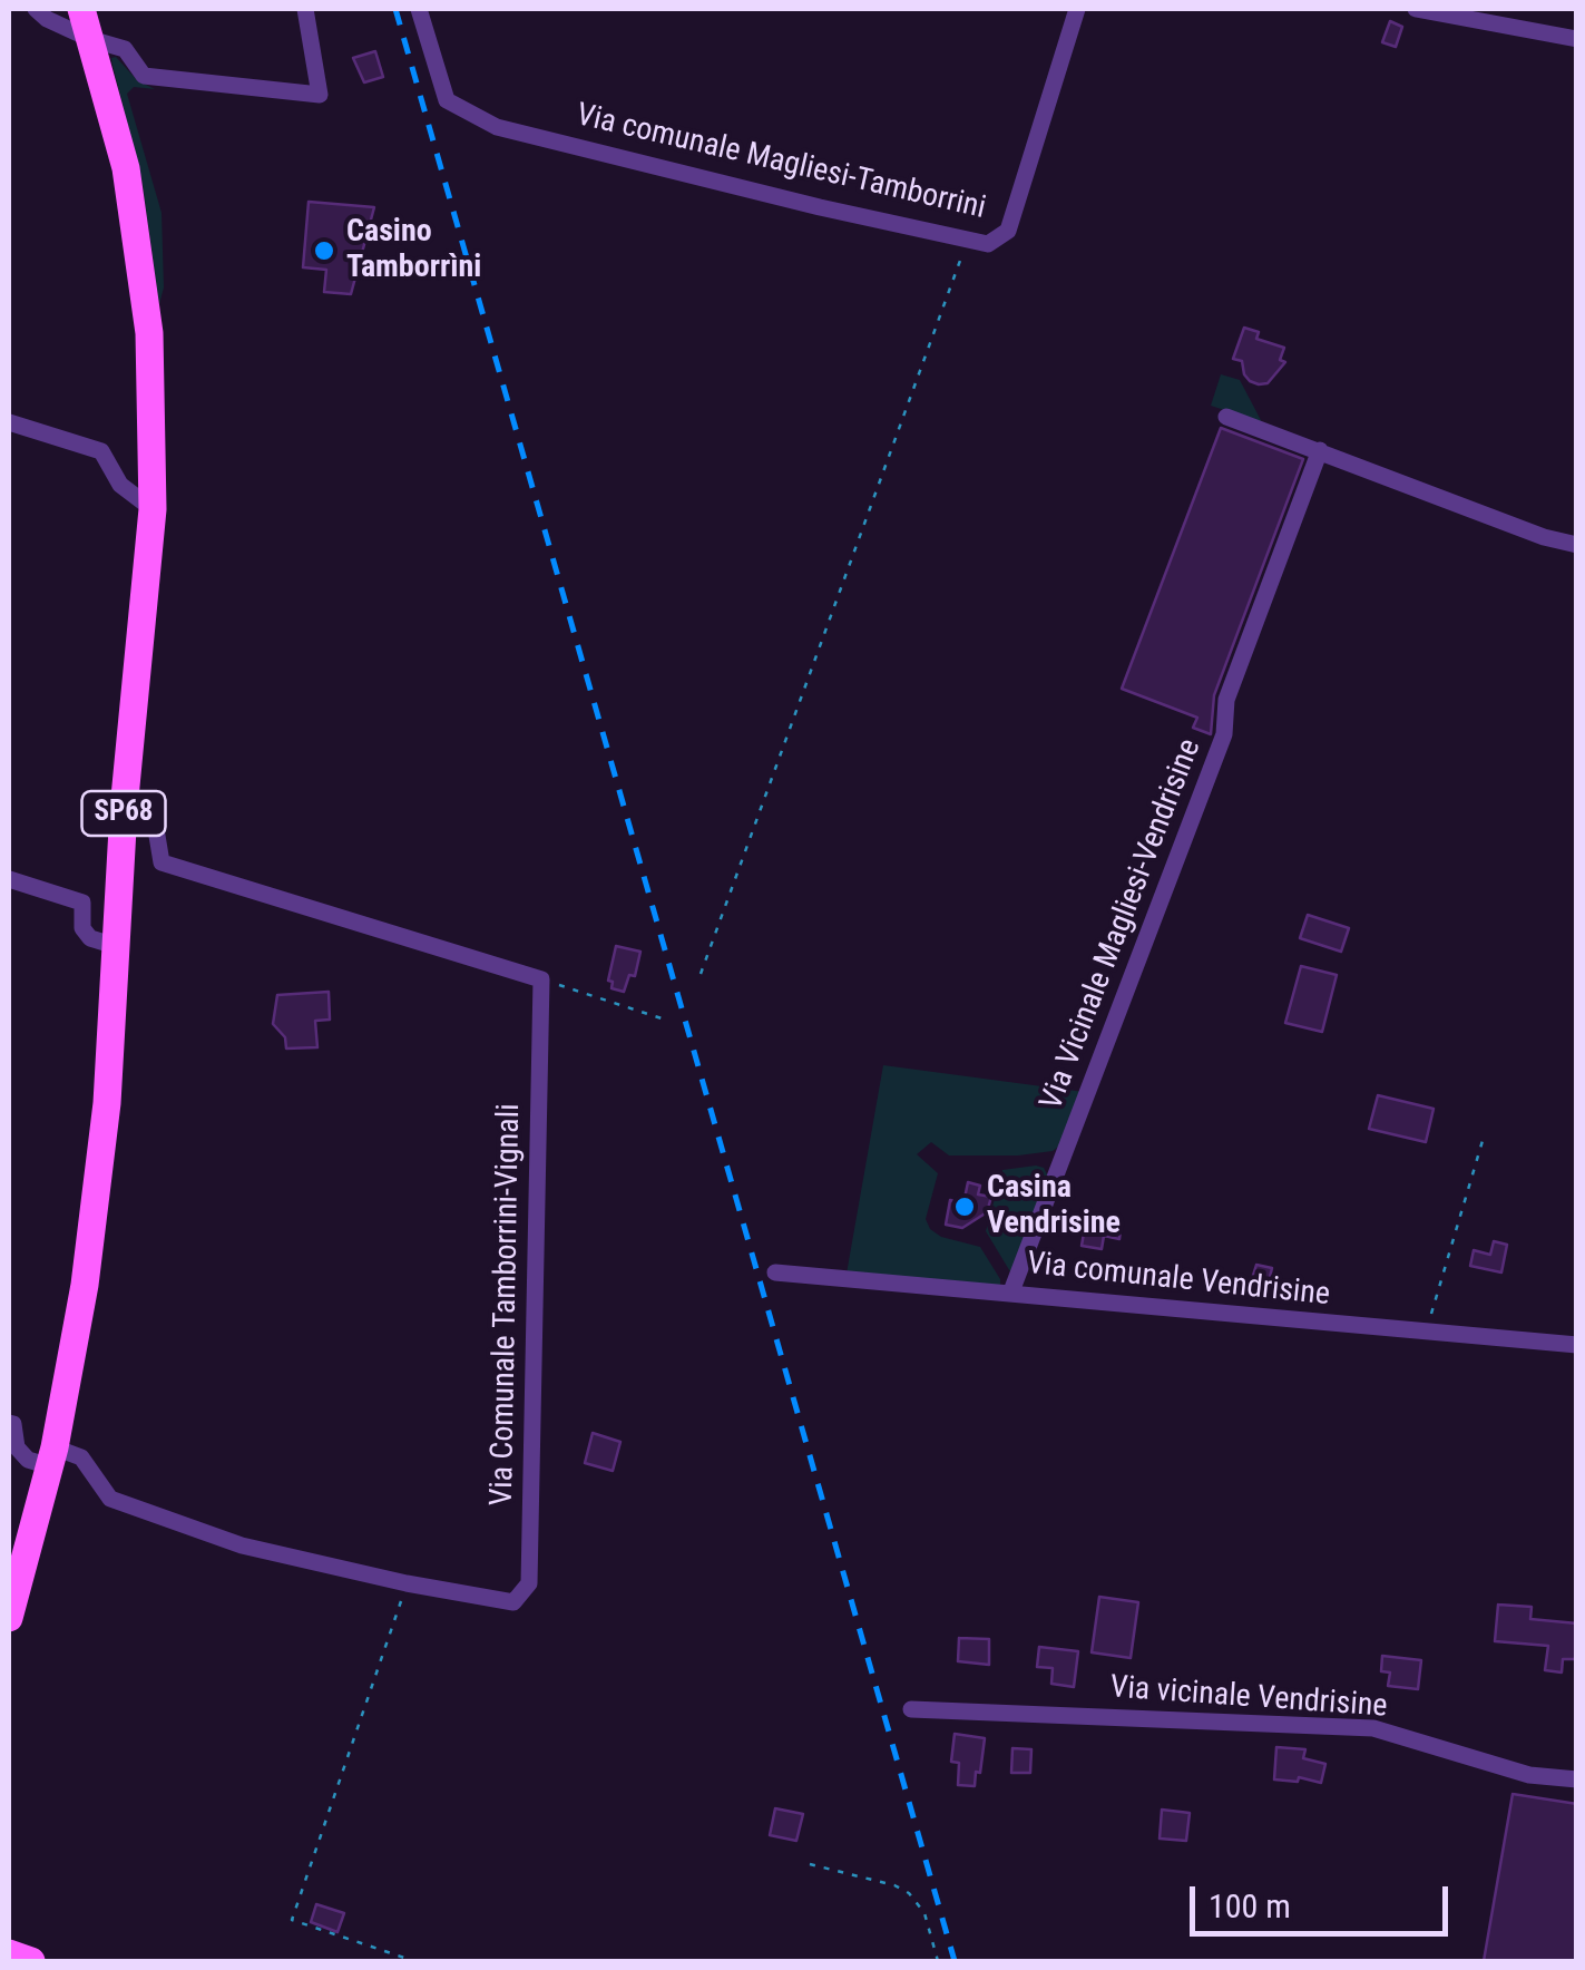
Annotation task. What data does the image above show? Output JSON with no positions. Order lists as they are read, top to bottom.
{
  "streets": {
    "main road": ["SP68"],
    "street": [
      "Via comunale Magliesi-Tamborrini",
      "Via Vicinale Magliesi-Vendrisine",
      "Via comunale Vendrisine",
      "Via Comunale Tamborrini-Vignali",
      "Via vicinale Vendrisine"
    ]
  },
  "crossings": [
    ["SP68", "Via Comunale Tamborrini-Vignali"],
    ["Via Vicinale Magliesi-Vendrisine", "Via comunale Vendrisine"]
  ],
  "places": ["Casino Tamborrìni", "Casina Vendrisine"],
  "scale_bar": "100 m"
}
